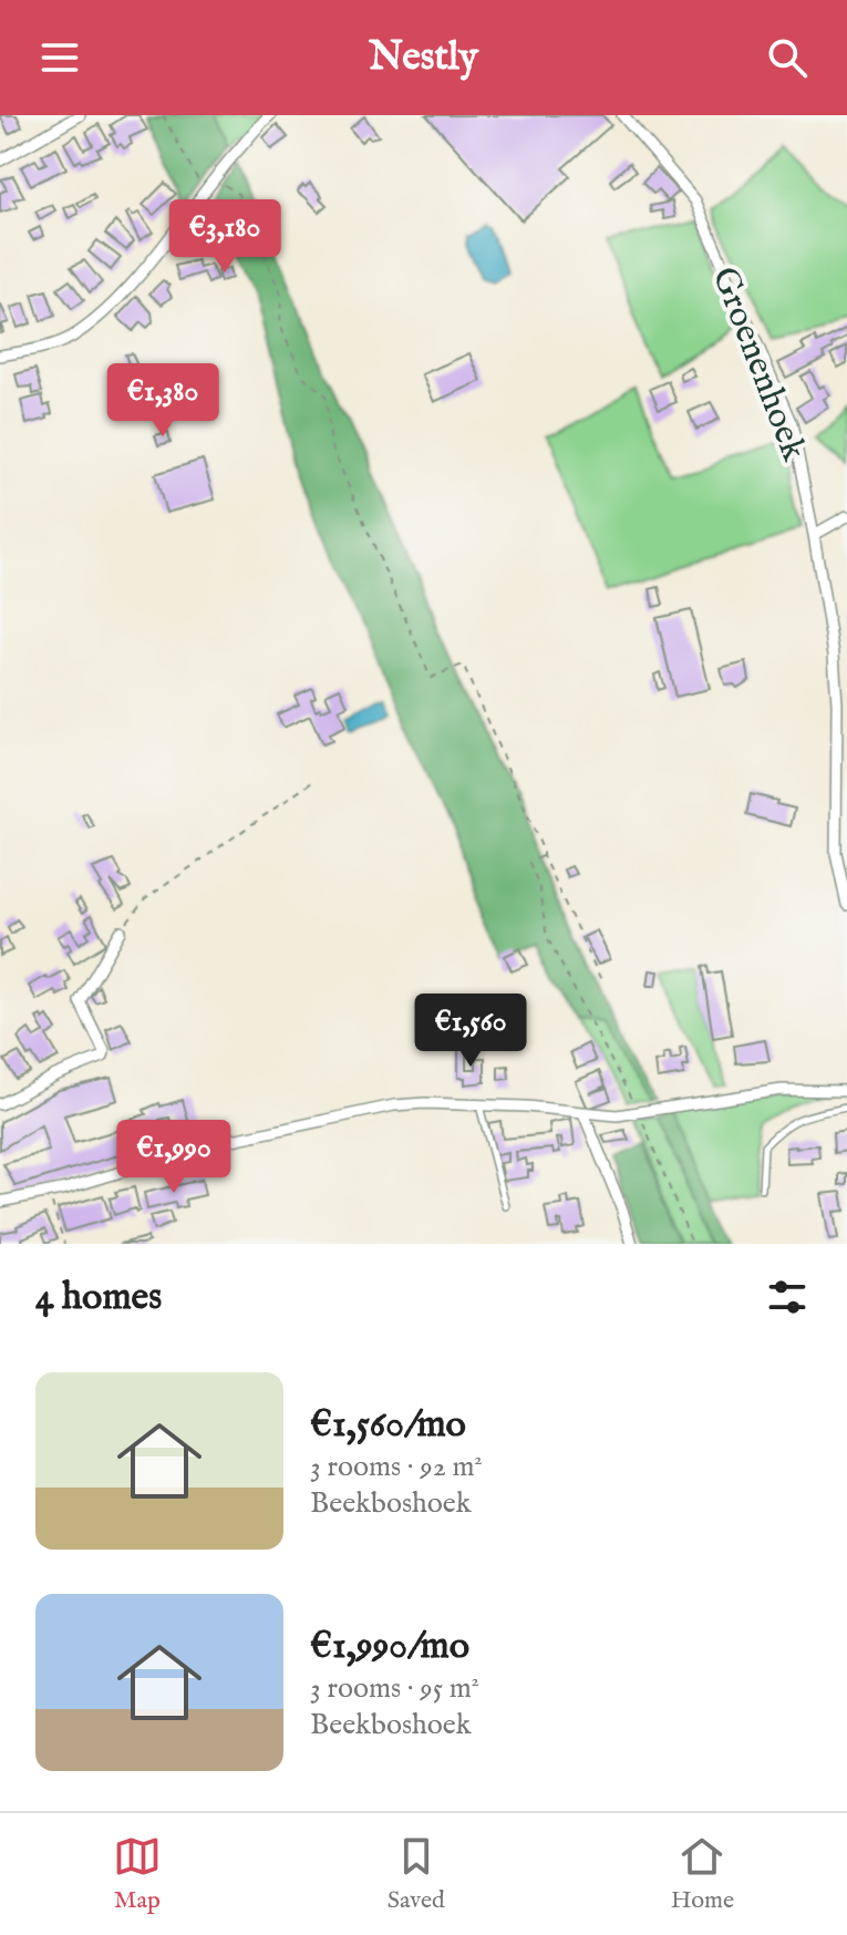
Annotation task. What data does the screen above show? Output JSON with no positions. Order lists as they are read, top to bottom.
{
  "streets": {
    "street": ["Groenenhoek"]
  },
  "page": {
    "header": "Nestly",
    "price": [
      "€3,180",
      "€1,380",
      "€1,560",
      "€1,990"
    ],
    "heading": "4 homes",
    "list": [
      {
        "name": "€1,560/mo",
        "note": "3 rooms · 92 m² · Beekboshoek"
      },
      {
        "name": "€1,990/mo",
        "note": "3 rooms · 95 m² · Beekboshoek"
      }
    ],
    "tabs": ["Map", "Saved", "Home"]
  }
}
